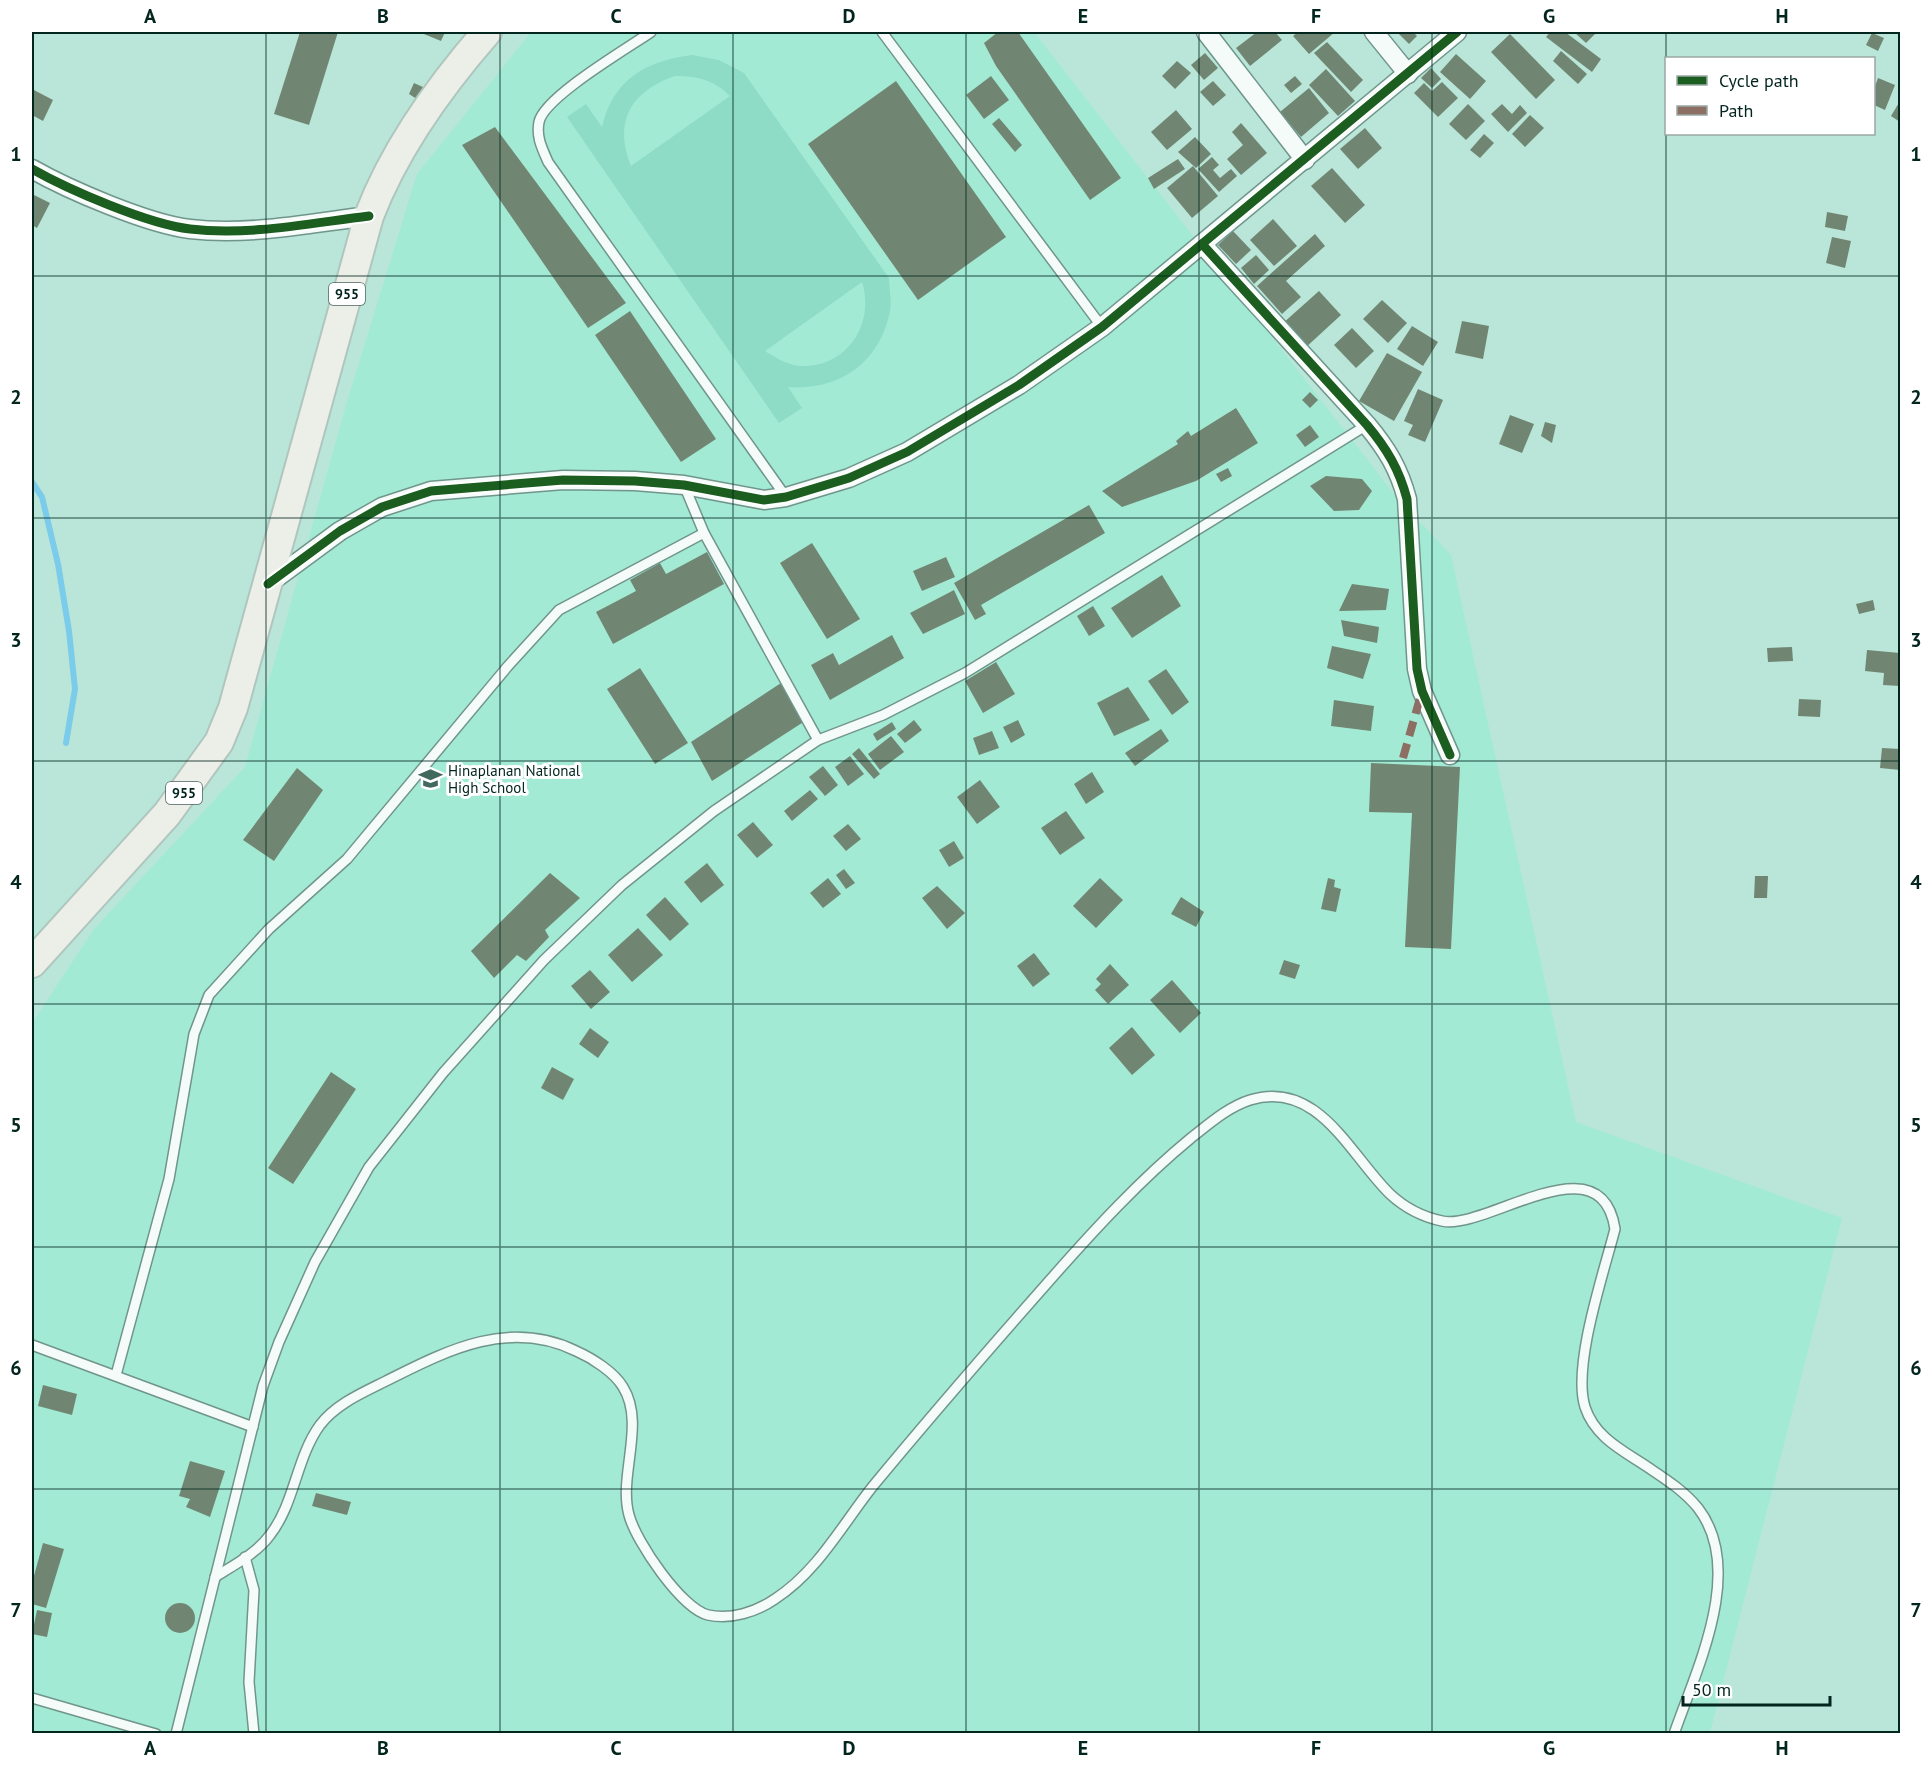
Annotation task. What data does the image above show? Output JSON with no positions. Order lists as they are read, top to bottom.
{
  "streets": {
    "main road": ["955"]
  },
  "places": {
    "school or university": ["Hinaplanan National High School"]
  },
  "legend": ["Cycle path", "Path"],
  "scale_bar": "50 m",
  "grid": {
    "columns": [
      "A",
      "B",
      "C",
      "D",
      "E",
      "F",
      "G",
      "H"
    ],
    "rows": [
      "1",
      "2",
      "3",
      "4",
      "5",
      "6",
      "7"
    ]
  }
}
